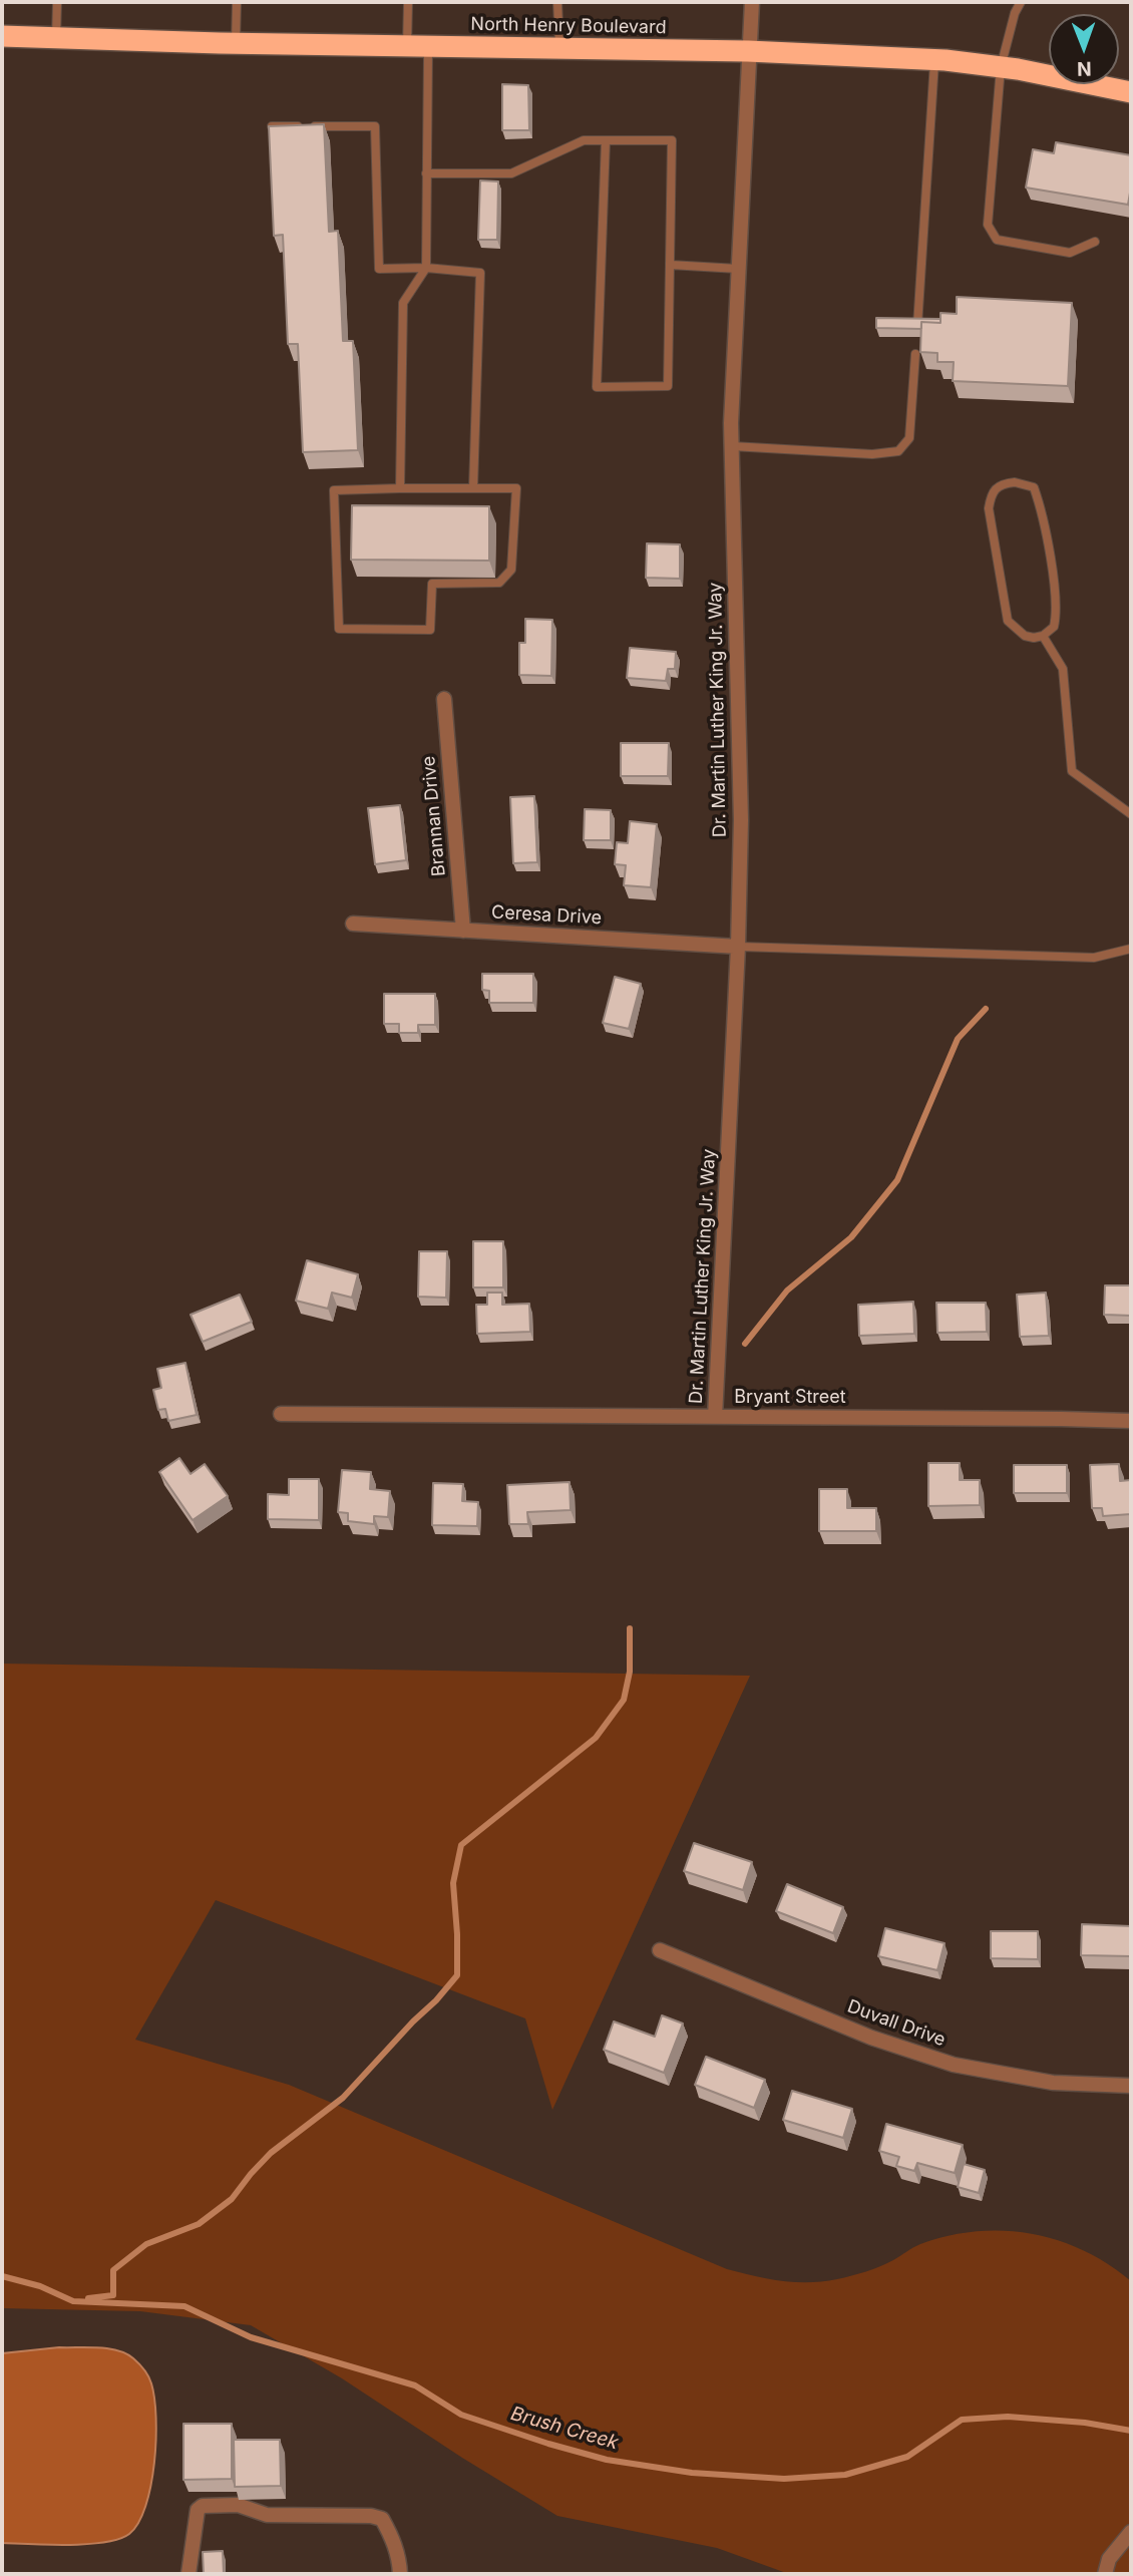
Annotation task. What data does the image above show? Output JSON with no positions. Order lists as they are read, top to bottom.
{
  "streets": {
    "highway": ["North Henry Boulevard"],
    "street": [
      "Dr. Martin Luther King Jr. Way",
      "Brannan Drive",
      "Ceresa Drive",
      "Bryant Street",
      "Duvall Drive"
    ]
  },
  "crossings": [
    ["North Henry Boulevard", "Dr. Martin Luther King Jr. Way"],
    ["Dr. Martin Luther King Jr. Way", "Ceresa Drive"],
    ["Dr. Martin Luther King Jr. Way", "Bryant Street"],
    ["Brannan Drive", "Ceresa Drive"]
  ],
  "water": ["Brush Creek"],
  "north": "bottom"
}
